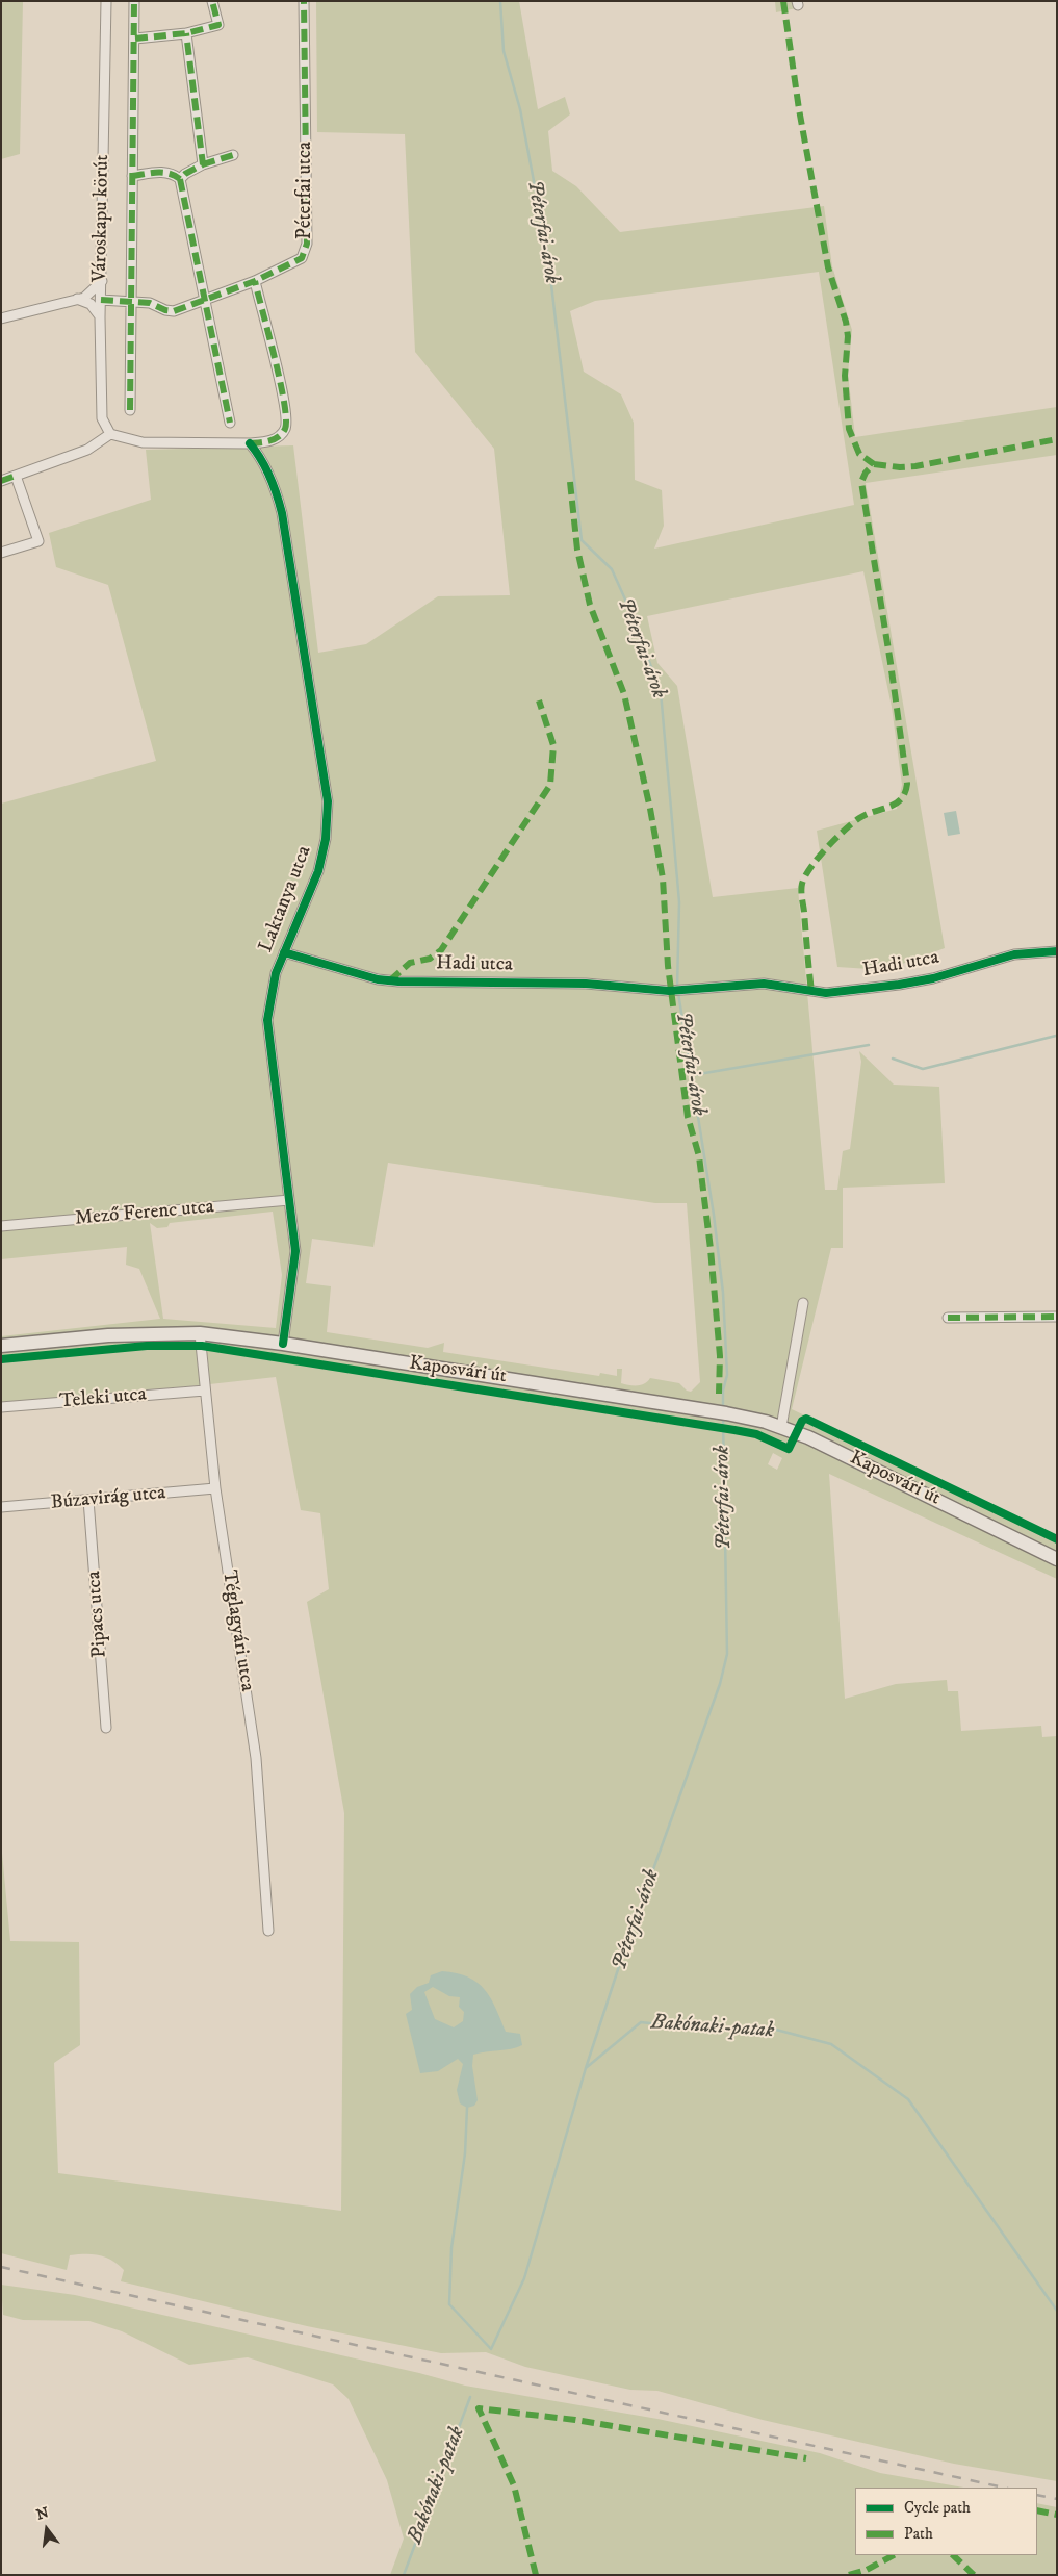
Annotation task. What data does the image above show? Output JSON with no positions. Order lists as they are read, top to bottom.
{
  "streets": {
    "main road": ["Kaposvári út"],
    "street": [
      "Péterfai utca",
      "Városkapu körút",
      "Laktanya utca",
      "Hadi utca",
      "Mező Ferenc utca",
      "Teleki utca",
      "Búzavirág utca",
      "Pipacs utca",
      "Téglagyári utca"
    ]
  },
  "crossings": [
    ["Péterfai utca", "Városkapu körút"],
    ["Laktanya utca", "Hadi utca"],
    ["Laktanya utca", "Mező Ferenc utca"],
    ["Laktanya utca", "Kaposvári út"],
    ["Kaposvári út", "Téglagyári utca"],
    ["Teleki utca", "Téglagyári utca"],
    ["Búzavirág utca", "Pipacs utca"],
    ["Búzavirág utca", "Téglagyári utca"]
  ],
  "water": ["Péterfai-árok", "Bakónaki-patak"],
  "legend": ["Cycle path", "Path"],
  "north": "top"
}
